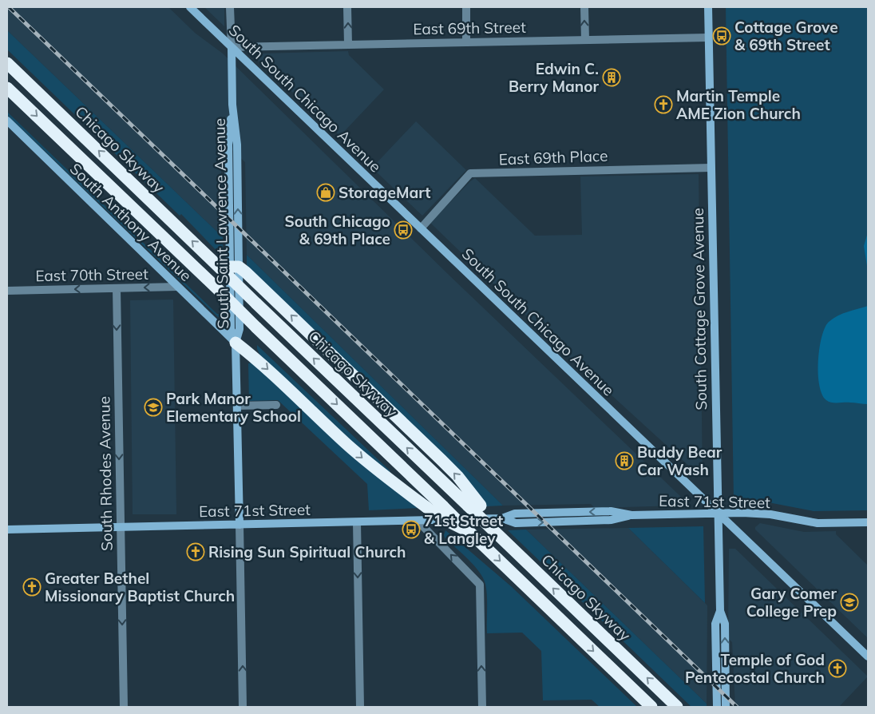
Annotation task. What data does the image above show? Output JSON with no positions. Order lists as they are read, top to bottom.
{
  "streets": {
    "highway": ["Chicago Skyway"],
    "main road": [
      "South South Chicago Avenue",
      "South Anthony Avenue",
      "South Saint Lawrence Avenue",
      "South Cottage Grove Avenue",
      "East 71st Street"
    ],
    "street": [
      "East 69th Street",
      "East 69th Place",
      "East 70th Street",
      "South Rhodes Avenue"
    ]
  },
  "crossings": [
    ["East 69th Street", "South South Chicago Avenue"],
    ["East 69th Street", "South Saint Lawrence Avenue"],
    ["East 69th Street", "South Cottage Grove Avenue"],
    ["South South Chicago Avenue", "East 69th Place"],
    ["South South Chicago Avenue", "South Saint Lawrence Avenue"],
    ["South South Chicago Avenue", "South Cottage Grove Avenue"],
    ["South South Chicago Avenue", "East 71st Street"],
    ["Chicago Skyway", "South Saint Lawrence Avenue"],
    ["East 69th Place", "South Cottage Grove Avenue"],
    ["South Anthony Avenue", "South Saint Lawrence Avenue"],
    ["South Anthony Avenue", "East 70th Street"],
    ["South Saint Lawrence Avenue", "East 71st Street"],
    ["East 70th Street", "South Rhodes Avenue"],
    ["South Cottage Grove Avenue", "East 71st Street"],
    ["South Rhodes Avenue", "East 71st Street"]
  ],
  "one_way": ["East 70th Street", "South Rhodes Avenue"],
  "places": {
    "bus stop": ["Cottage Grove & 69th Street", "South Chicago & 69th Place", "71st Street & Langley"],
    "building": ["Edwin C. Berry Manor", "Buddy Bear Car Wash"],
    "church": [
      "Martin Temple AME Zion Church",
      "Rising Sun Spiritual Church",
      "Greater Bethel Missionary Baptist Church",
      "Temple of God Pentecostal Church"
    ],
    "shop": ["StorageMart"],
    "school or university": ["Park Manor Elementary School", "Gary Comer College Prep"]
  }
}
